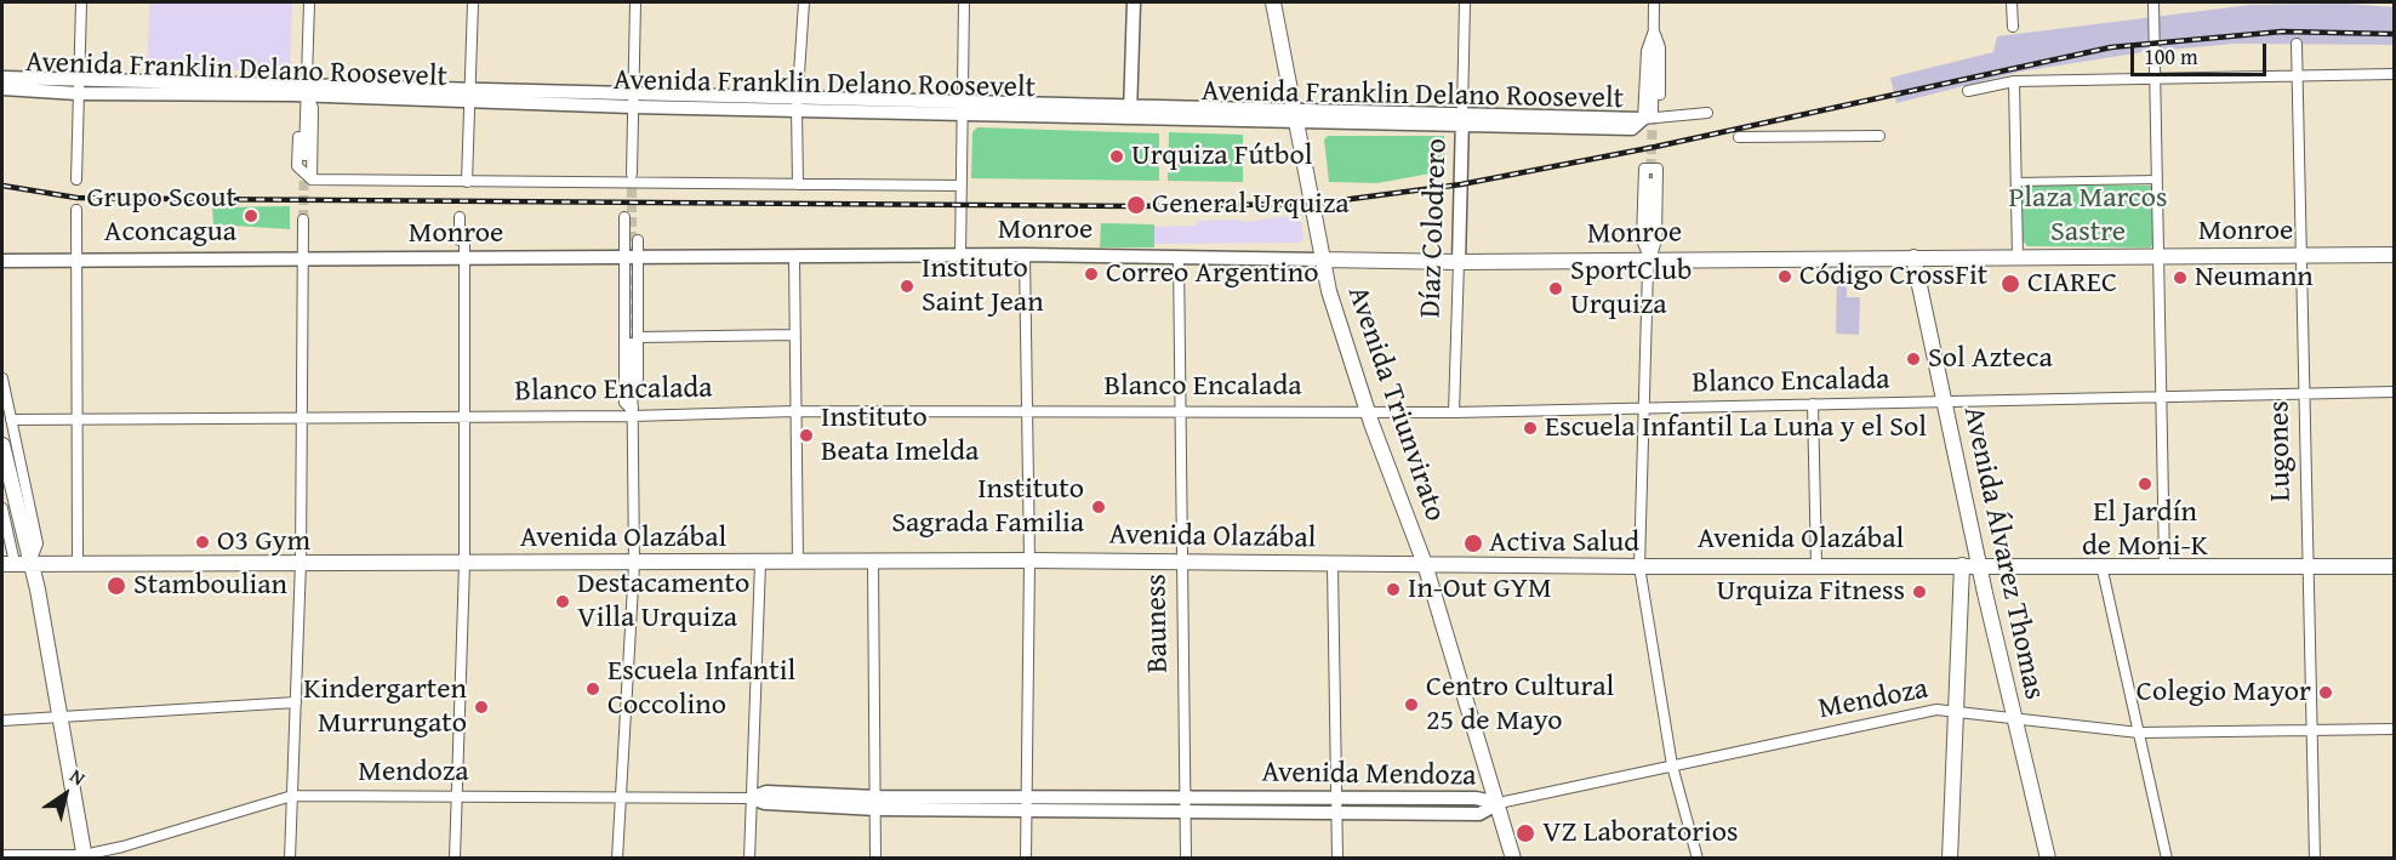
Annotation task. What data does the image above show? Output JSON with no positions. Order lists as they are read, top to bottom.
{
  "streets": {
    "main road": [
      "Monroe",
      "Avenida Triunvirato",
      "Avenida Olazábal",
      "Avenida Álvarez Thomas"
    ],
    "street": [
      "Avenida Franklin Delano Roosevelt",
      "Díaz Colodrero",
      "Blanco Encalada",
      "Lugones",
      "Bauness",
      "Mendoza",
      "Avenida Mendoza"
    ]
  },
  "crossings": [
    ["Avenida Franklin Delano Roosevelt", "Díaz Colodrero"],
    ["Avenida Franklin Delano Roosevelt", "Avenida Triunvirato"],
    ["Díaz Colodrero", "Monroe"],
    ["Díaz Colodrero", "Blanco Encalada"],
    ["Monroe", "Avenida Triunvirato"],
    ["Monroe", "Lugones"],
    ["Monroe", "Avenida Álvarez Thomas"],
    ["Monroe", "Bauness"],
    ["Blanco Encalada", "Avenida Triunvirato"],
    ["Blanco Encalada", "Lugones"],
    ["Blanco Encalada", "Avenida Álvarez Thomas"],
    ["Blanco Encalada", "Bauness"],
    ["Avenida Triunvirato", "Avenida Olazábal"],
    ["Avenida Triunvirato", "Mendoza"],
    ["Avenida Triunvirato", "Avenida Mendoza"],
    ["Lugones", "Avenida Olazábal"],
    ["Lugones", "Mendoza"],
    ["Avenida Olazábal", "Avenida Álvarez Thomas"],
    ["Avenida Olazábal", "Bauness"],
    ["Avenida Álvarez Thomas", "Mendoza"],
    ["Bauness", "Avenida Mendoza"],
    ["Mendoza", "Avenida Mendoza"]
  ],
  "parks": ["Plaza Marcos Sastre"],
  "places": [
    "Urquiza Fútbol",
    "General Urquiza",
    "Grupo Scout Aconcagua",
    "Correo Argentino",
    "Código CrossFit",
    "Neumann",
    "CIAREC",
    "Instituto Saint Jean",
    "SportClub Urquiza",
    "Sol Azteca",
    "Escuela Infantil La Luna y el Sol",
    "Instituto Beata Imelda",
    "El Jardín de Moni-K",
    "Instituto Sagrada Familia",
    "O3 Gym",
    "Activa Salud",
    "Stamboulian",
    "In-Out GYM",
    "Urquiza Fitness",
    "Destacamento Villa Urquiza",
    "Escuela Infantil Coccolino",
    "Colegio Mayor",
    "Centro Cultural 25 de Mayo",
    "Kindergarten Murrungato",
    "VZ Laboratorios"
  ],
  "scale_bar": "100 m",
  "north": "top right"
}
